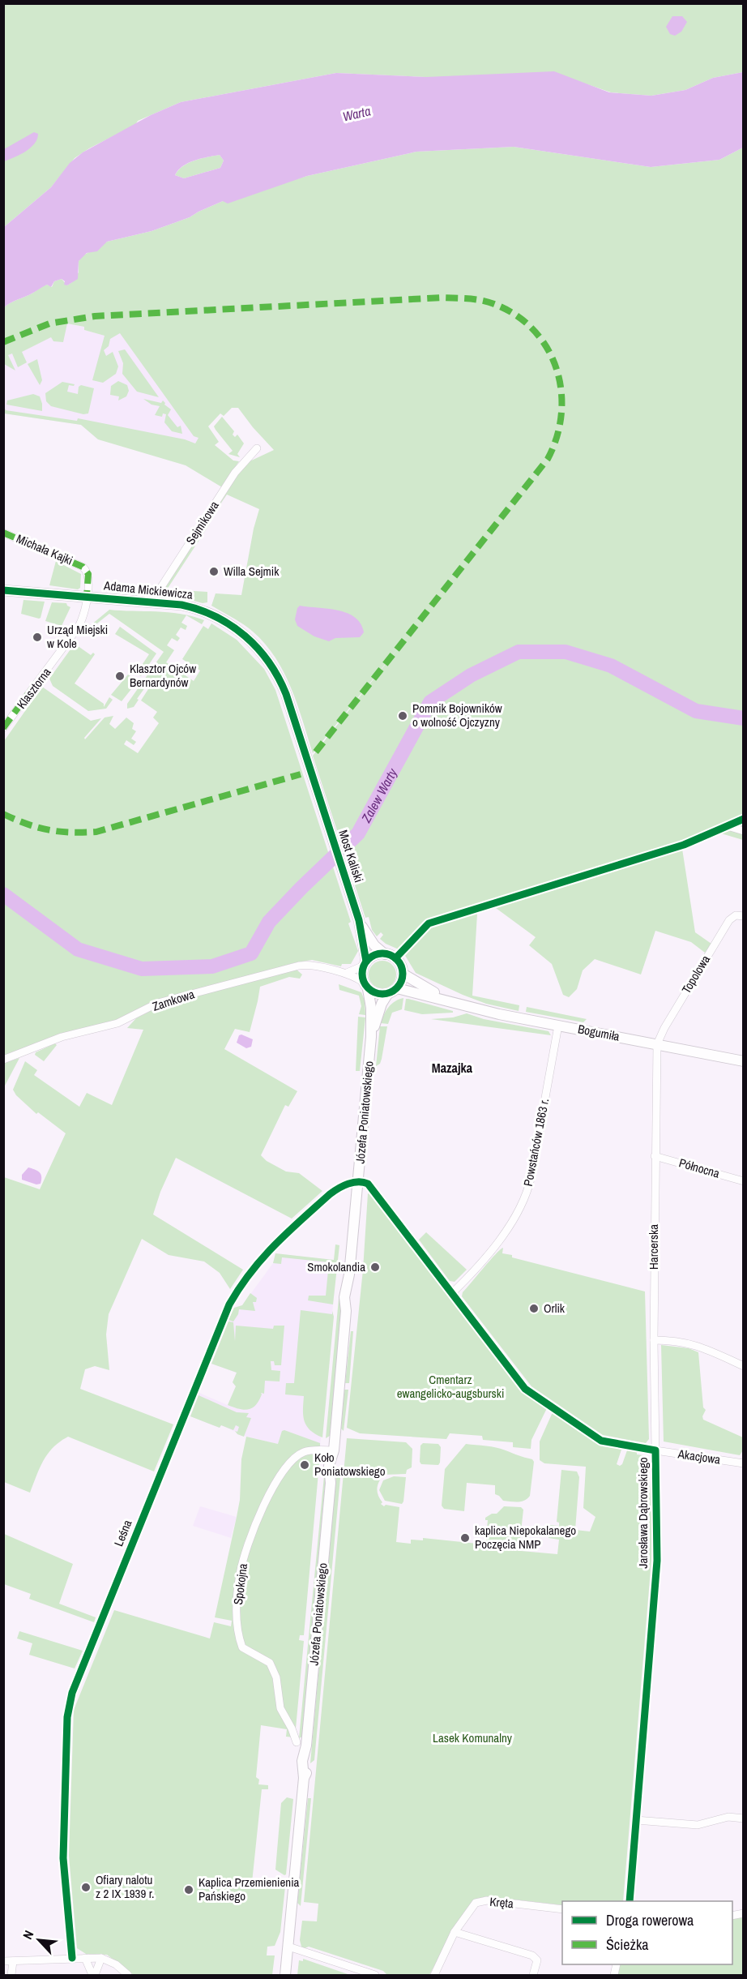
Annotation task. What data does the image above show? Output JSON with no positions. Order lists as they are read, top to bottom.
{
  "streets": {
    "street": [
      "Sejmikowa",
      "Michała Kajki",
      "Adama Mickiewicza",
      "Klasztorna",
      "Most Kaliski",
      "Topolowa",
      "Zamkowa",
      "Bogumiła",
      "Józefa Poniatowskiego",
      "Powstańców 1863 r.",
      "Północna",
      "Harcerska",
      "Akacjowa",
      "Jarosława Dąbrowskiego",
      "Leśna",
      "Spokojna",
      "Kręta"
    ]
  },
  "crossings": [
    ["Sejmikowa", "Adama Mickiewicza"],
    ["Michała Kajki", "Adama Mickiewicza"],
    ["Michała Kajki", "Klasztorna"],
    ["Adama Mickiewicza", "Klasztorna"],
    ["Adama Mickiewicza", "Most Kaliski"],
    ["Topolowa", "Bogumiła"],
    ["Topolowa", "Harcerska"],
    ["Zamkowa", "Bogumiła"],
    ["Zamkowa", "Józefa Poniatowskiego"],
    ["Bogumiła", "Józefa Poniatowskiego"],
    ["Bogumiła", "Powstańców 1863 r."],
    ["Bogumiła", "Harcerska"],
    ["Józefa Poniatowskiego", "Jarosława Dąbrowskiego"],
    ["Józefa Poniatowskiego", "Leśna"],
    ["Józefa Poniatowskiego", "Spokojna"],
    ["Powstańców 1863 r.", "Jarosława Dąbrowskiego"],
    ["Północna", "Harcerska"],
    ["Harcerska", "Akacjowa"],
    ["Harcerska", "Jarosława Dąbrowskiego"],
    ["Akacjowa", "Jarosława Dąbrowskiego"],
    ["Jarosława Dąbrowskiego", "Leśna"]
  ],
  "districts": ["Mazajka"],
  "water": ["Warta", "Zalew Warty"],
  "parks": ["Cmentarz ewangelicko-augsburski", "Lasek Komunalny"],
  "places": [
    "Willa Sejmik",
    "Urząd Miejski w Kole",
    "Klasztor Ojców Bernardynów",
    "Pomnik Bojowników o wolność Ojczyzny",
    "Smokolandia",
    "Orlik",
    "Koło Poniatowskiego",
    "kaplica Niepokalanego Poczęcia NMP",
    "Ofiary nalotu z 2 IX 1939 r.",
    "Kaplica Przemienienia Pańskiego"
  ],
  "legend": ["Droga rowerowa", "Ścieżka"],
  "north": "top left"
}
